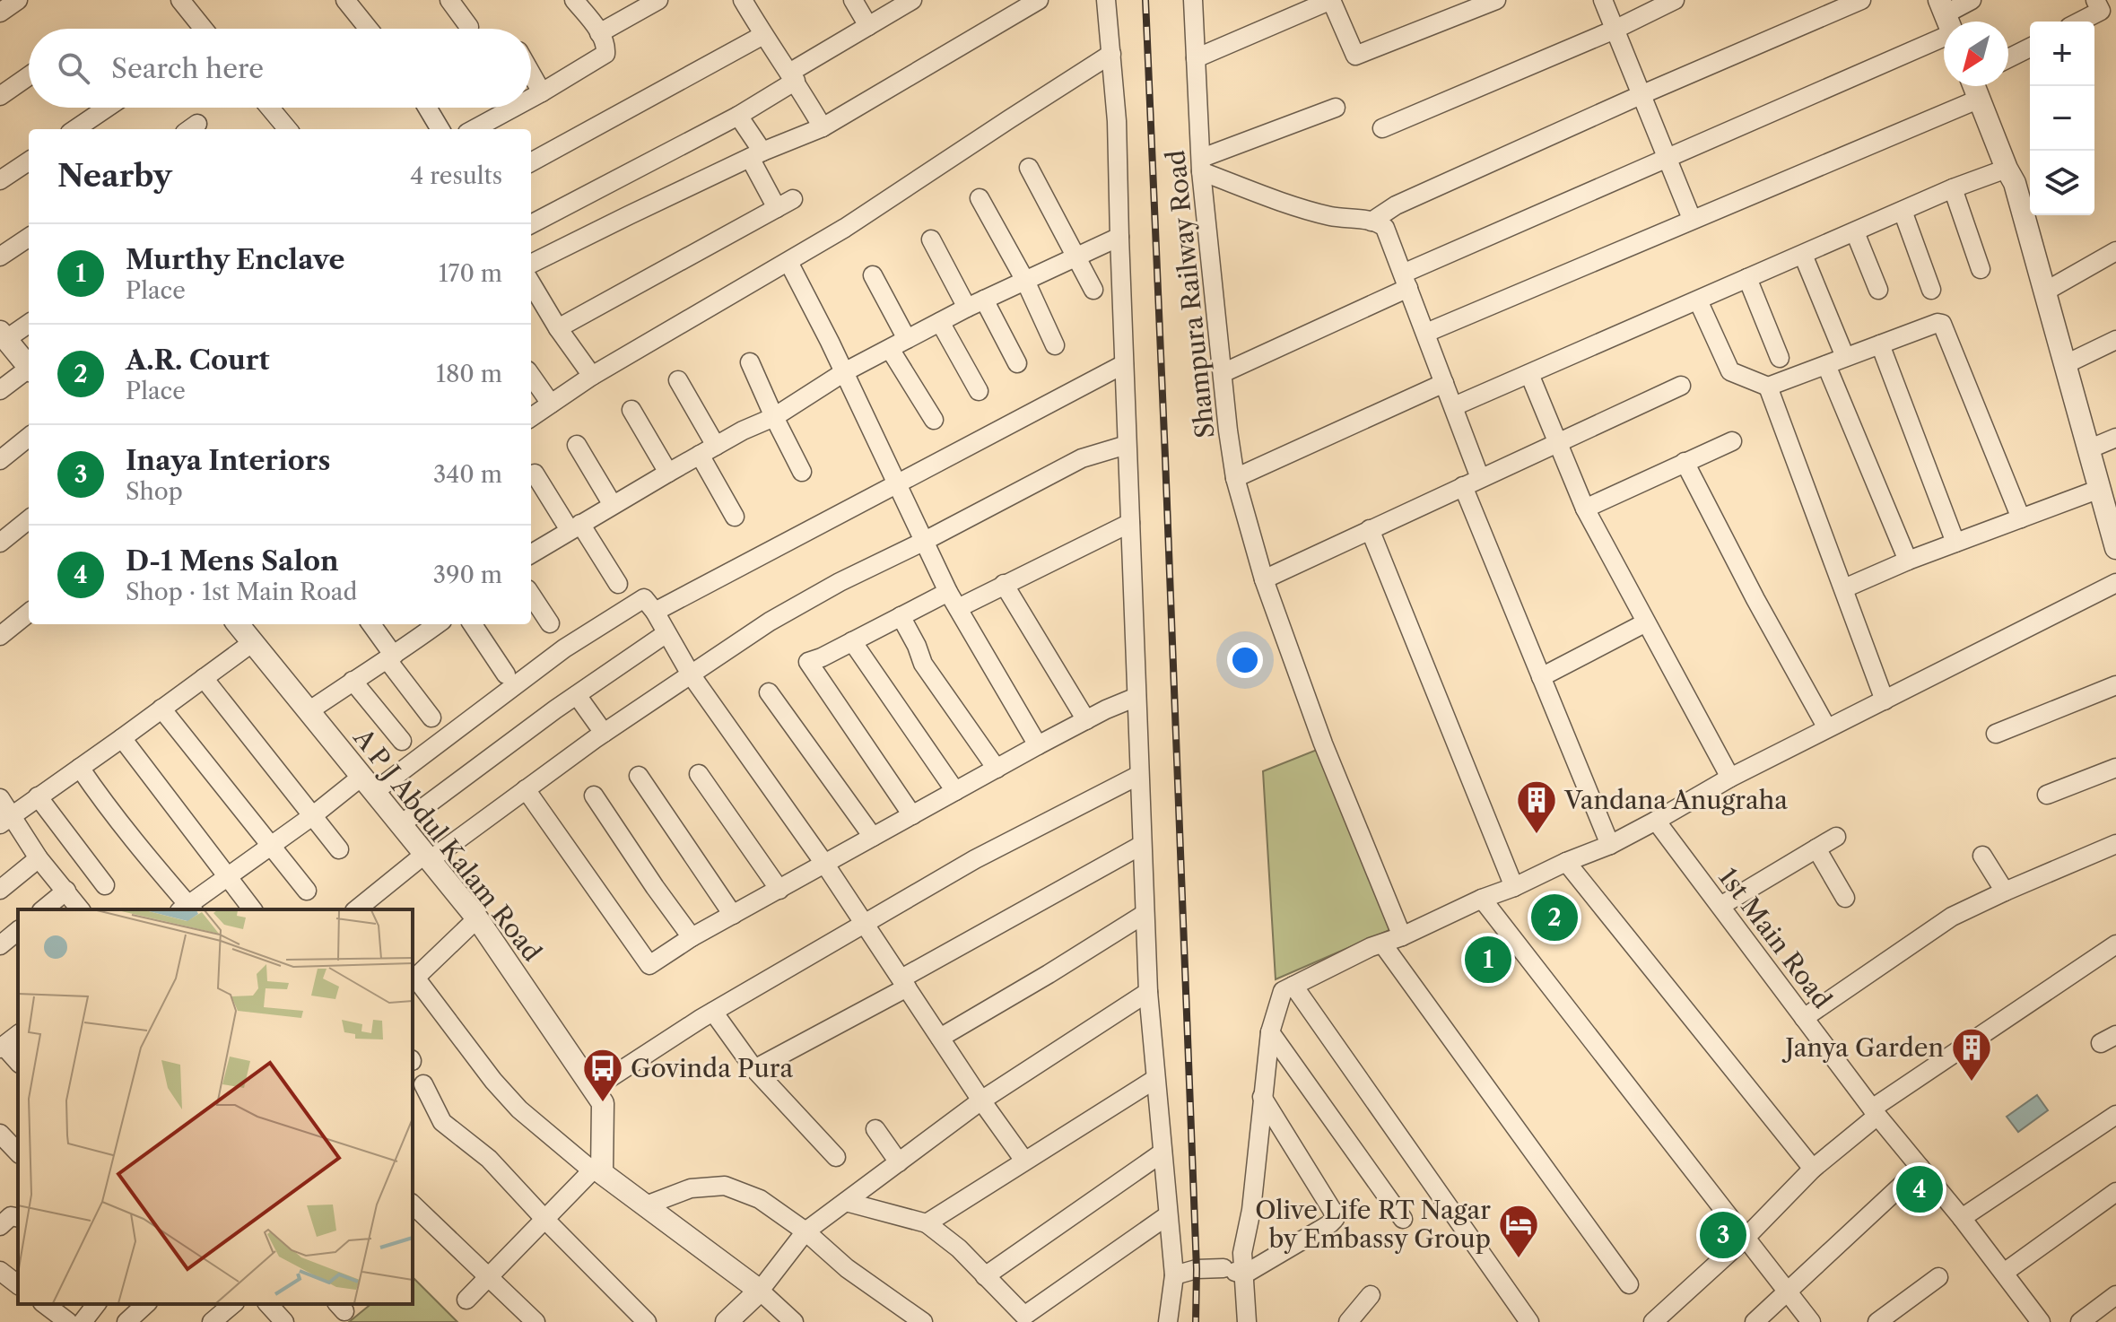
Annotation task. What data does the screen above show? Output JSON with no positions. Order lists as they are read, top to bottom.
{
  "streets": {
    "street": ["Shampura Railway Road", "A P J Abdul Kalam Road", "1st Main Road"]
  },
  "places": {
    "building": ["Vandana Anugraha", "Janya Garden"],
    "bus stop": ["Govinda Pura"],
    "hotel": ["Olive Life RT Nagar by Embassy Group"]
  },
  "north": "bottom left",
  "page": {
    "map_buttons": ["+", "−"],
    "search": "Search here",
    "heading": ["Nearby", "4 results"],
    "list": [
      {
        "mark": "1",
        "name": "Murthy Enclave",
        "note": "Place",
        "value": "170 m"
      },
      {
        "mark": "2",
        "name": "A.R. Court",
        "note": "Place",
        "value": "180 m"
      },
      {
        "mark": "3",
        "name": "Inaya Interiors",
        "note": "Shop",
        "value": "340 m"
      },
      {
        "mark": "4",
        "name": "D-1 Mens Salon",
        "note": "Shop · 1st Main Road",
        "value": "390 m"
      }
    ],
    "pins": [
      "2",
      "1",
      "4",
      "3"
    ]
  }
}
